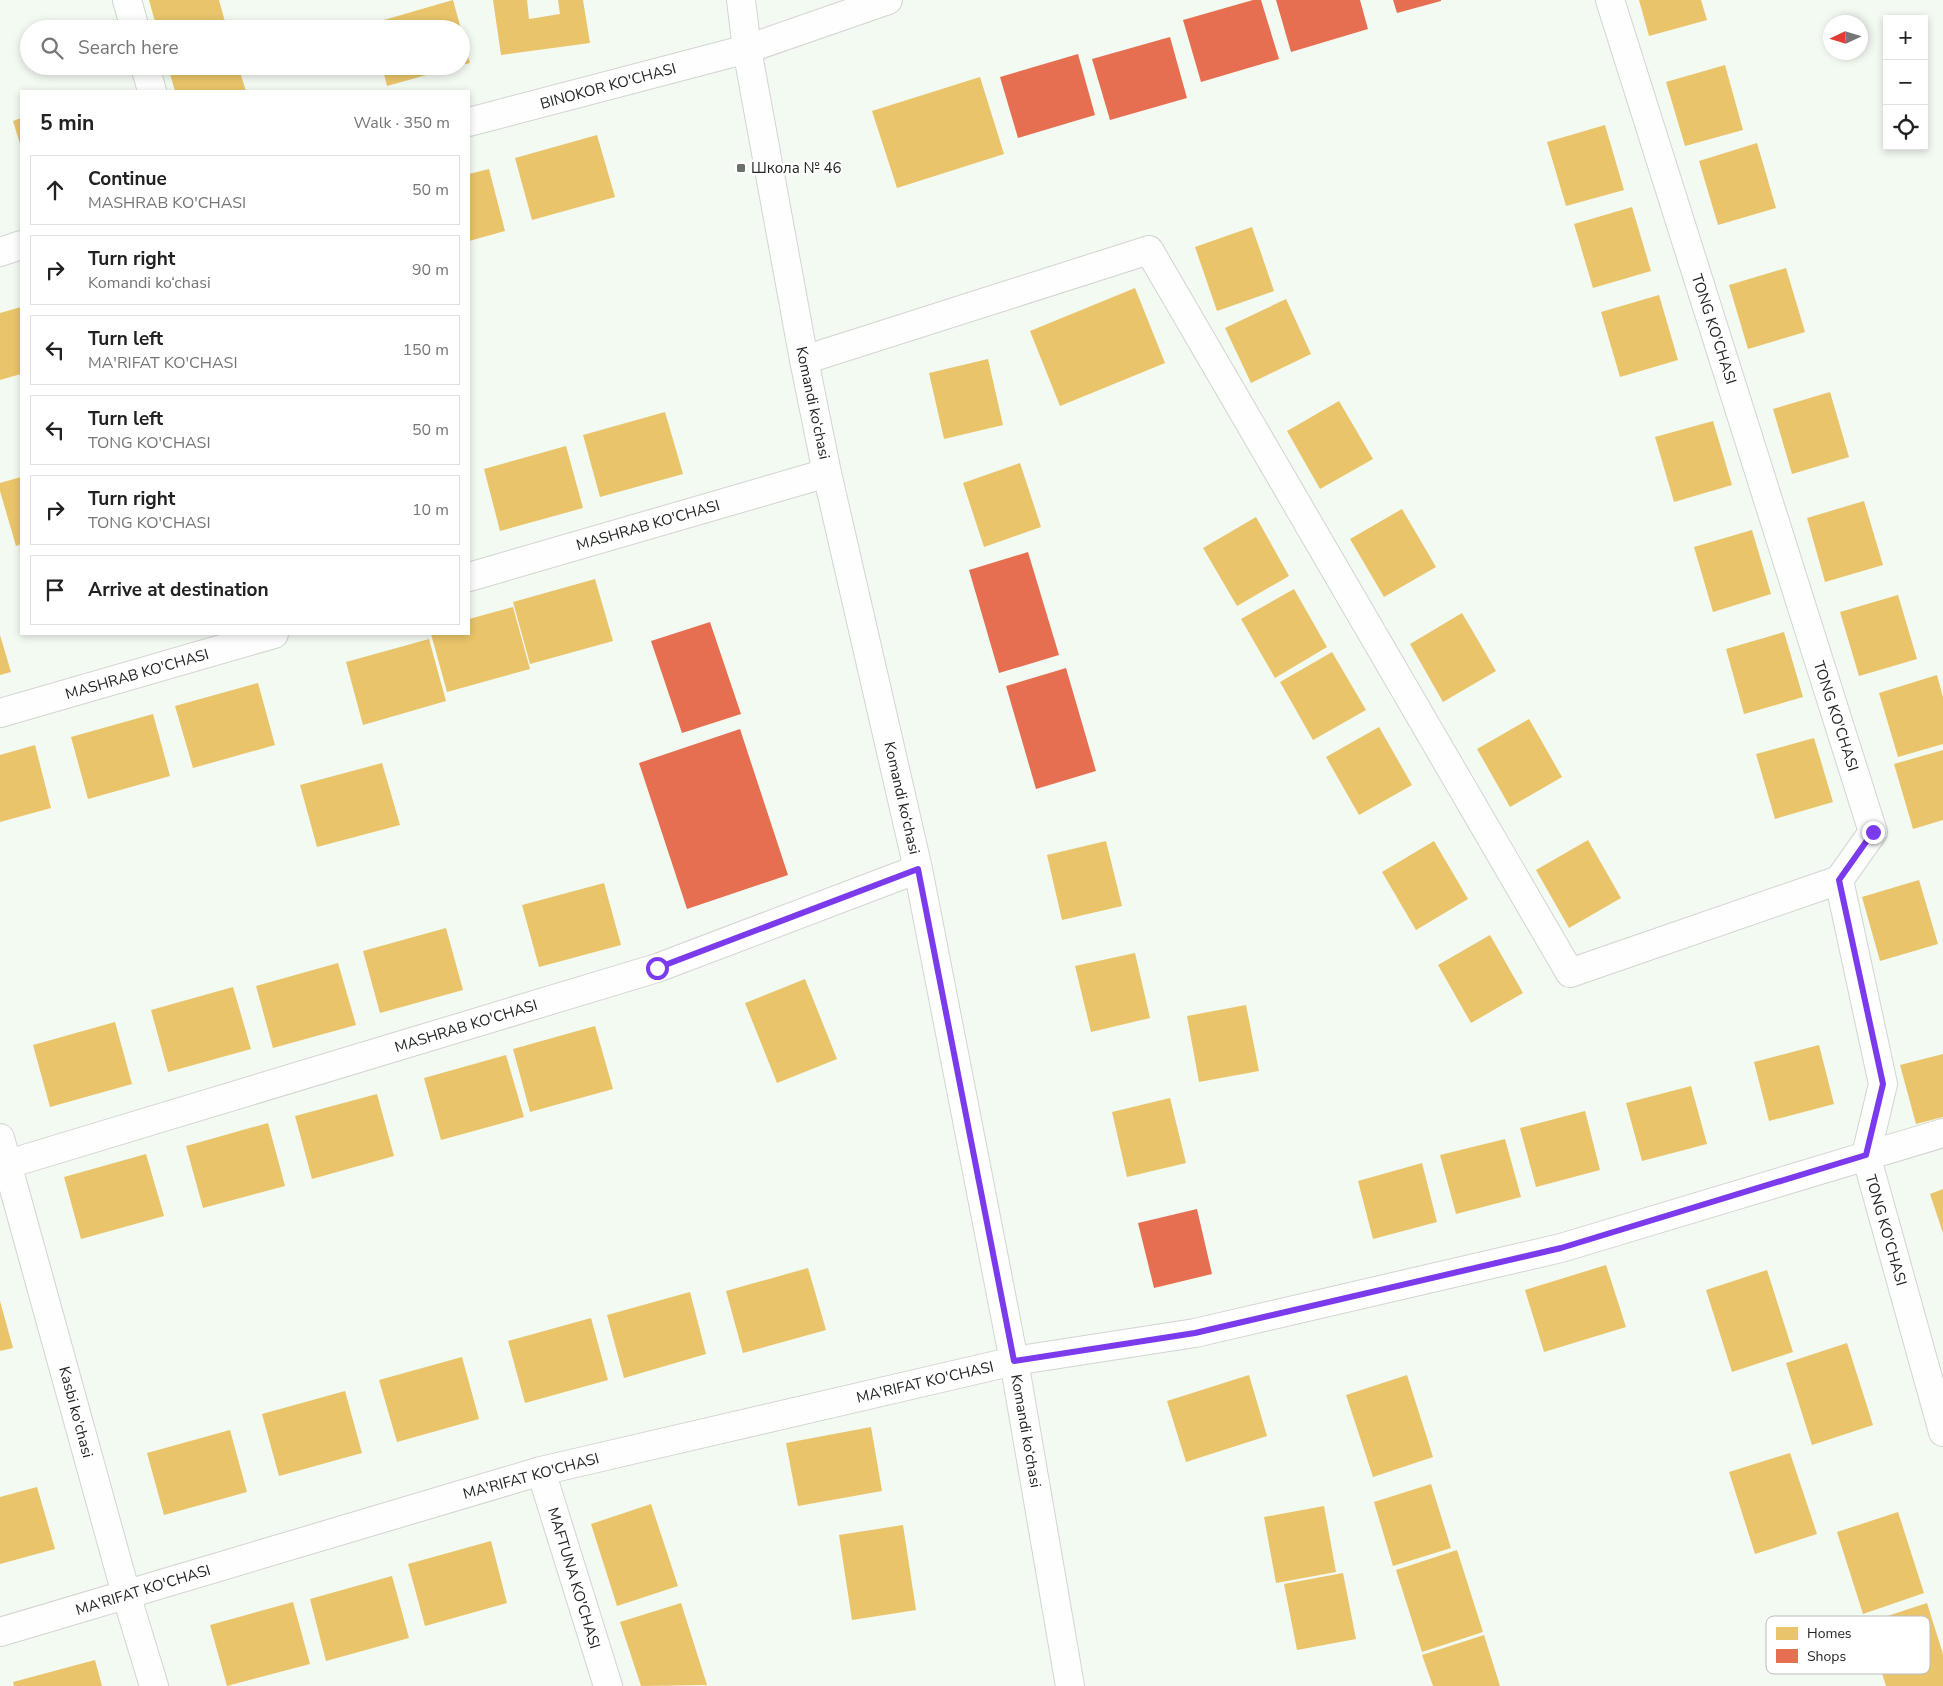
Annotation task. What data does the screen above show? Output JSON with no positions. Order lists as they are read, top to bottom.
{
  "streets": {
    "street": [
      "BINOKOR KO'CHASI",
      "TONG KO'CHASI",
      "Komandi ko‘chasi",
      "MASHRAB KO'CHASI",
      "MA'RIFAT KO'CHASI",
      "Kasbi ko'chasi",
      "MAFTUNA KO'CHASI"
    ]
  },
  "crossings": [
    ["BINOKOR KO'CHASI", "Komandi ko‘chasi"],
    ["TONG KO'CHASI", "MA'RIFAT KO'CHASI"],
    ["Komandi ko‘chasi", "MASHRAB KO'CHASI"],
    ["Komandi ko‘chasi", "MA'RIFAT KO'CHASI"],
    ["MASHRAB KO'CHASI", "Kasbi ko'chasi"],
    ["MA'RIFAT KO'CHASI", "Kasbi ko'chasi"],
    ["MA'RIFAT KO'CHASI", "MAFTUNA KO'CHASI"]
  ],
  "places": {
    "transit": ["Школа № 46"]
  },
  "legend": ["Homes", "Shops"],
  "north": "left",
  "page": {
    "map_buttons": ["+", "−"],
    "search": "Search here",
    "heading": ["5 min", "Walk · 350 m"],
    "list": [
      ["Continue", "MASHRAB KO'CHASI", "50 m"],
      ["Turn right", "Komandi ko‘chasi", "90 m"],
      ["Turn left", "MA'RIFAT KO'CHASI", "150 m"],
      ["Turn left", "TONG KO'CHASI", "50 m"],
      ["Turn right", "TONG KO'CHASI", "10 m"],
      "Arrive at destination"
    ]
  }
}
